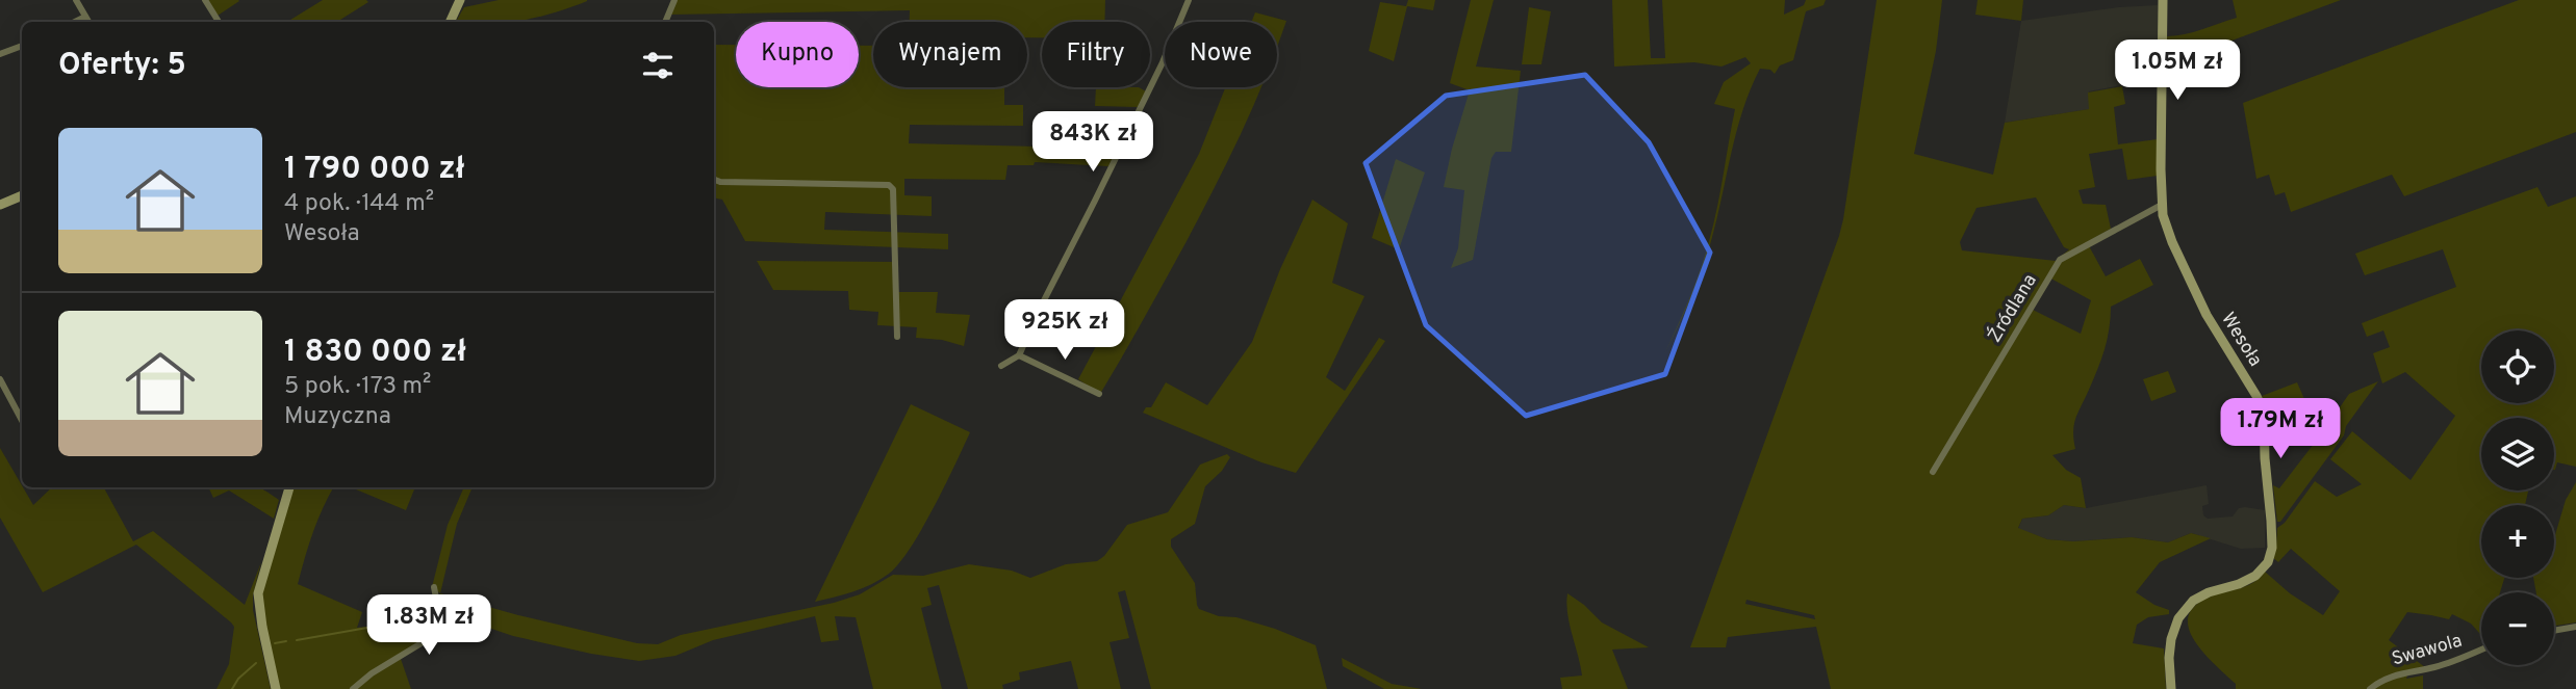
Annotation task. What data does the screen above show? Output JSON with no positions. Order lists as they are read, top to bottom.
{
  "streets": {
    "street": ["Źródlana", "Wesoła", "Swawola"]
  },
  "crossings": [
    ["Źródlana", "Wesoła"]
  ],
  "page": {
    "chip": [
      "Kupno",
      "Wynajem",
      "Filtry",
      "Nowe"
    ],
    "heading": "Oferty: 5",
    "price": [
      "1.05M zł",
      "843K zł",
      "925K zł",
      "1.79M zł",
      "1.83M zł"
    ],
    "list": [
      {
        "name": "1 790 000 zł",
        "note": "4 pok. · 144 m² · Wesoła"
      },
      {
        "name": "1 830 000 zł",
        "note": "5 pok. · 173 m² · Muzyczna"
      }
    ],
    "map_buttons": ["+", "−"]
  }
}
